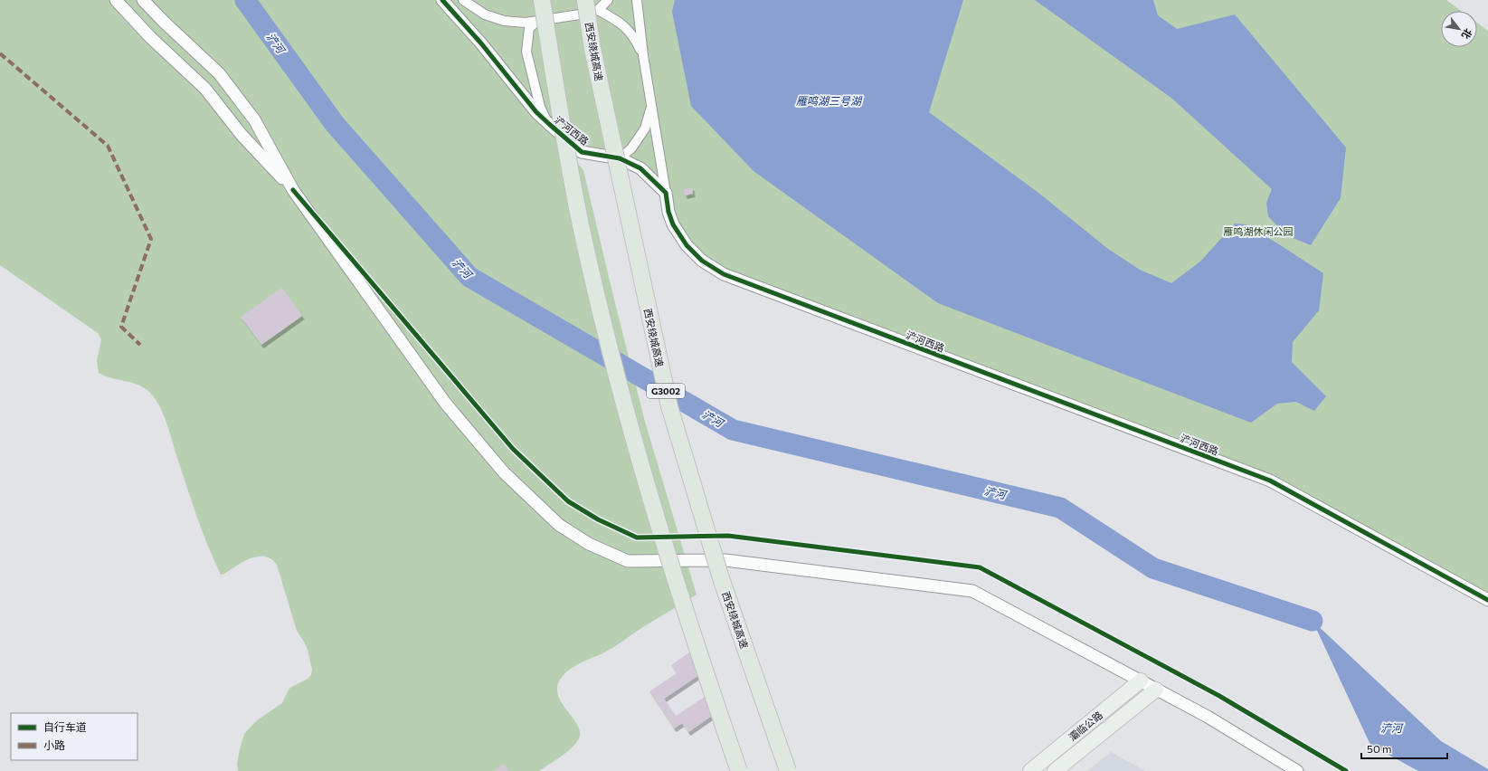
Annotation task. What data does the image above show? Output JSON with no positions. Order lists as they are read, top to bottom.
{
  "streets": {
    "highway": ["西安绕城高速", "G3002"],
    "main road": ["灞临公路"],
    "street": ["浐河西路"]
  },
  "water": ["浐河", "雁鸣湖三号湖"],
  "parks": ["雁鸣湖休闲公园"],
  "legend": ["自行车道", "小路"],
  "scale_bar": "50 m",
  "north": "bottom right"
}
